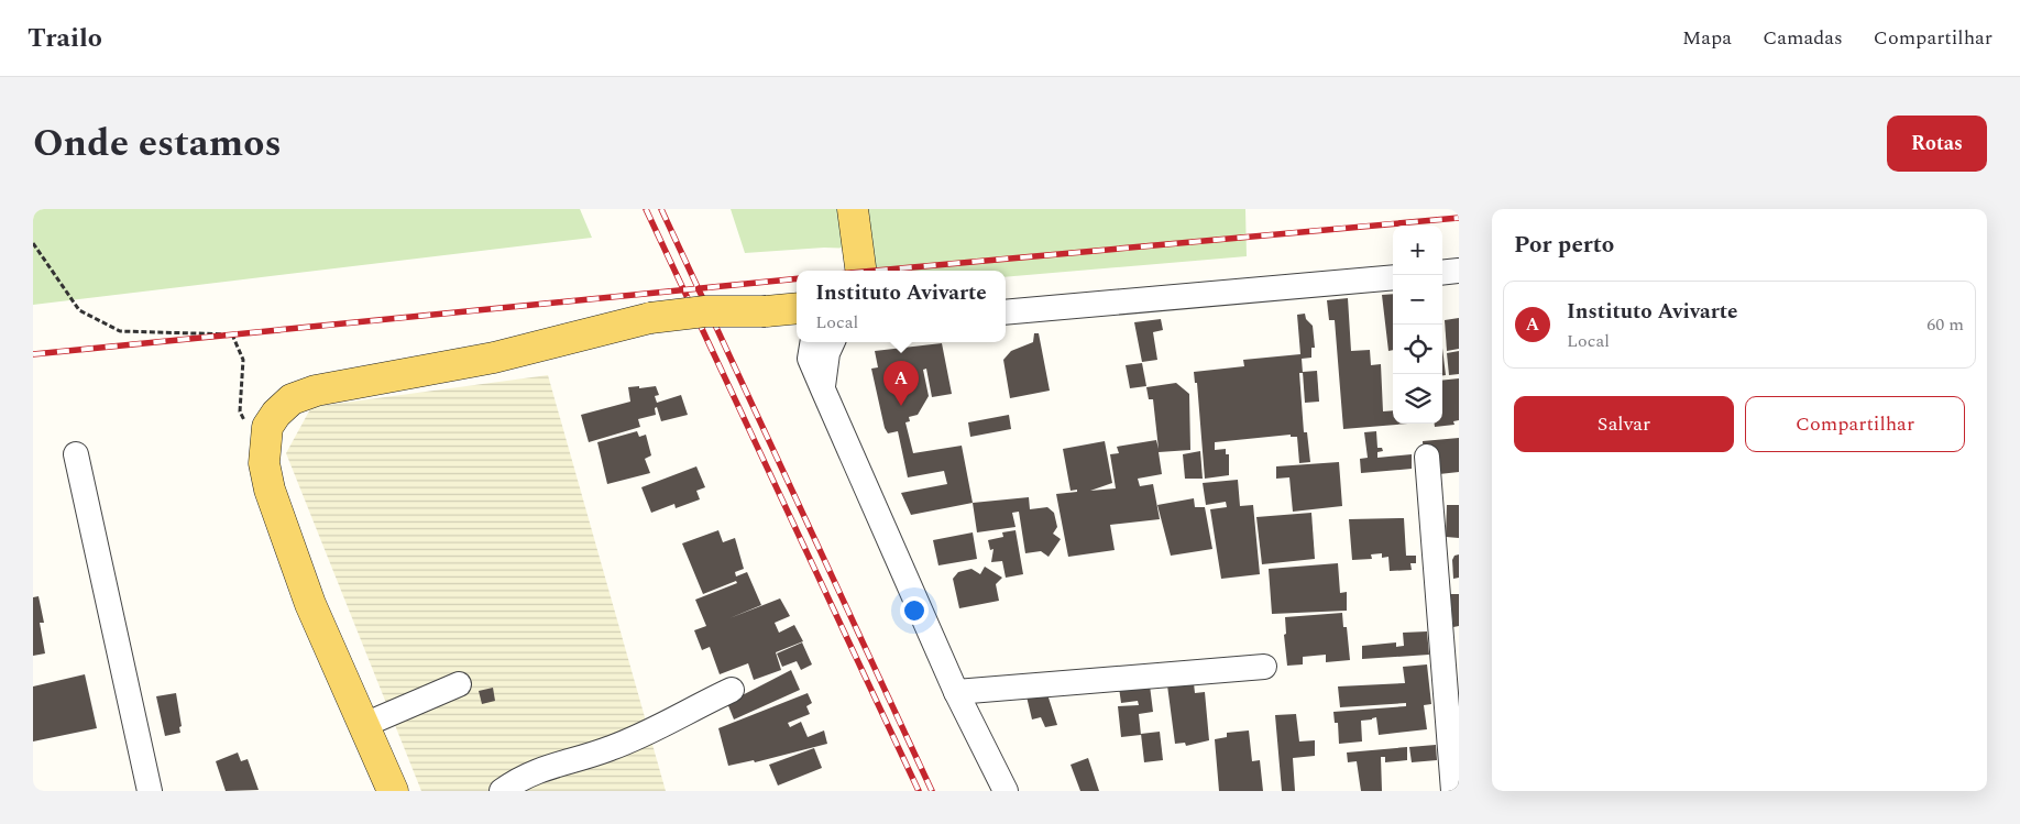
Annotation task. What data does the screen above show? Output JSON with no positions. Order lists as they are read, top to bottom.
{
  "page": {
    "header": "Trailo",
    "nav": ["Mapa", "Camadas", "Compartilhar"],
    "title": "Onde estamos",
    "buttons": [
      "Rotas",
      ["Salvar", "Compartilhar"]
    ],
    "heading": "Por perto",
    "map_buttons": ["+", "−"],
    "popup": ["Instituto Avivarte", "Local"],
    "list": [
      {
        "mark": "A",
        "name": "Instituto Avivarte",
        "note": "Local",
        "value": "60 m"
      }
    ],
    "pins": "A"
  }
}
